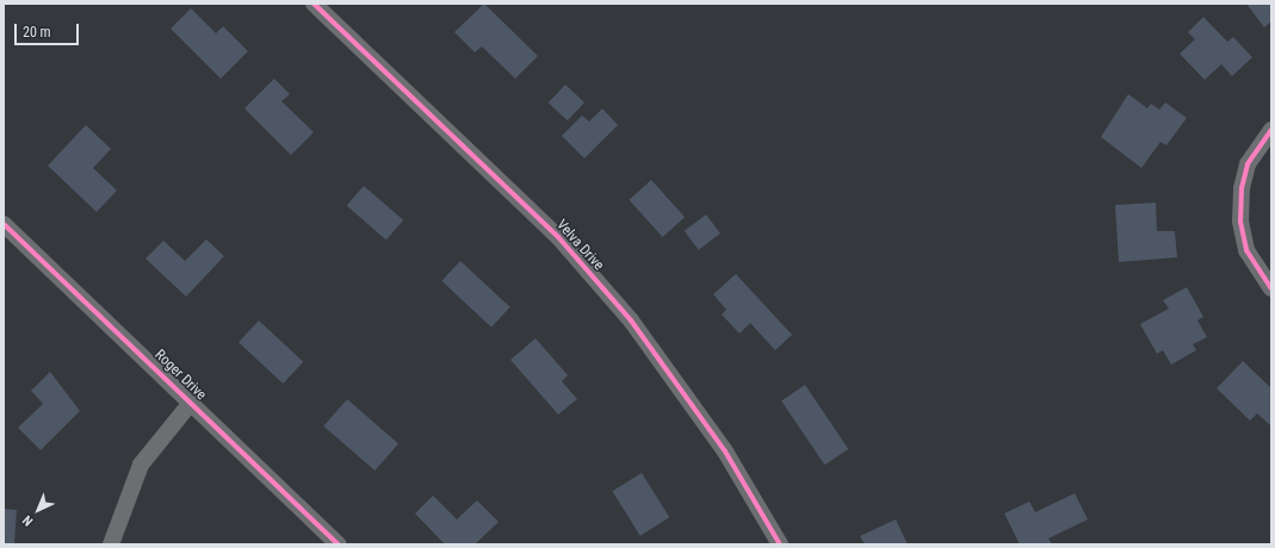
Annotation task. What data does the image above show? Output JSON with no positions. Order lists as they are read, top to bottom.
{
  "streets": {
    "street": ["Velva Drive", "Roger Drive"]
  },
  "scale_bar": "20 m",
  "north": "bottom left"
}
